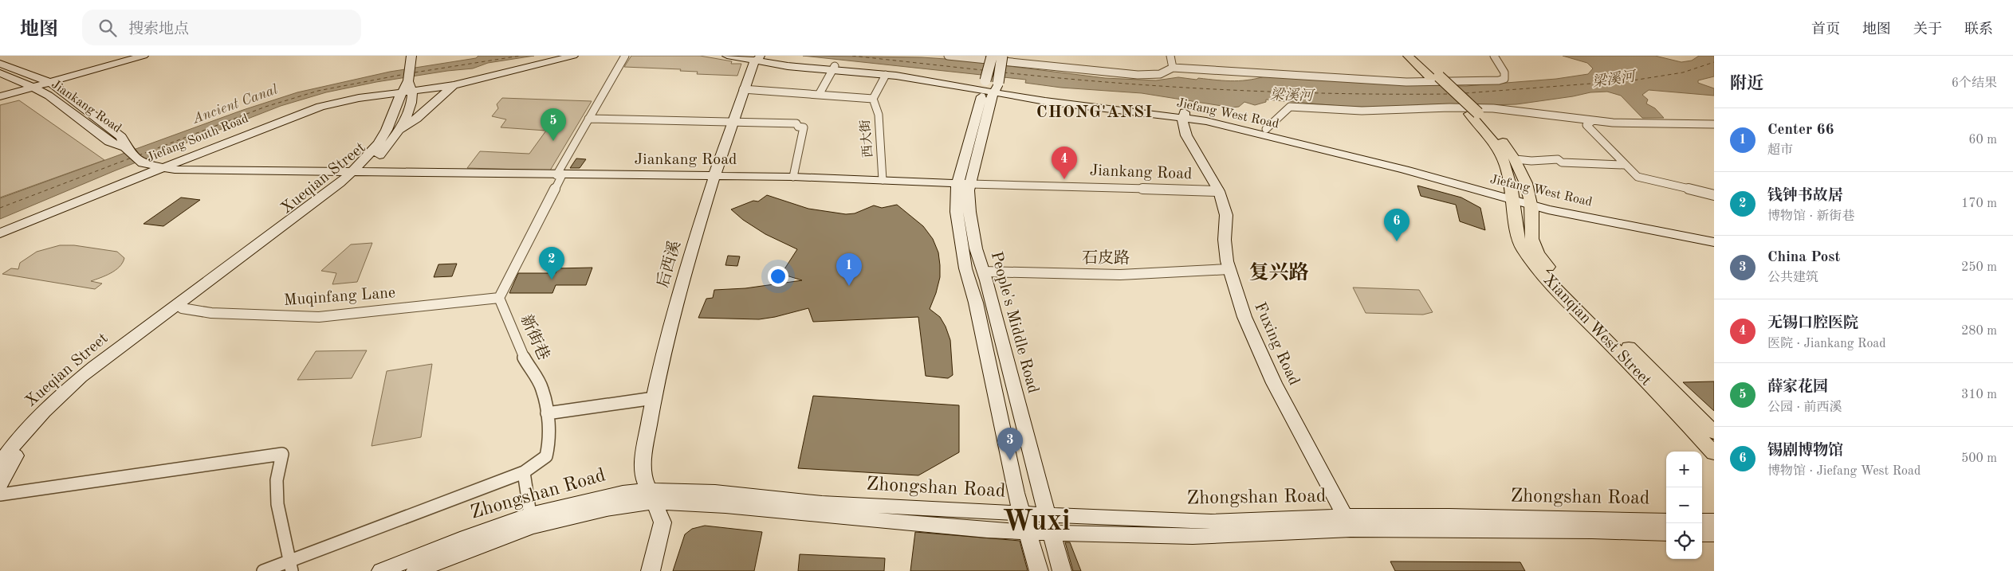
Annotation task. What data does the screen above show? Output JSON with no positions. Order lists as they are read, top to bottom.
{
  "streets": {
    "main road": [
      "Jiankang Road",
      "Jiefang West Road",
      "Jiefang South Road",
      "Xueqian Street",
      "后西溪",
      "People's Middle Road",
      "Xianqian West Street",
      "Fuxing Road",
      "Zhongshan Road"
    ],
    "street": [
      "西大街",
      "石皮路",
      "Muqinfang Lane",
      "新街巷"
    ]
  },
  "crossings": [
    ["Jiankang Road", "Jiefang South Road"],
    ["Jiankang Road", "西大街"],
    ["Jiankang Road", "Xueqian Street"],
    ["Jiankang Road", "后西溪"],
    ["Jiankang Road", "People's Middle Road"],
    ["Jiankang Road", "Fuxing Road"],
    ["Jiefang West Road", "西大街"],
    ["Jiefang West Road", "后西溪"],
    ["Jiefang West Road", "People's Middle Road"],
    ["Jiefang West Road", "Xianqian West Street"],
    ["Jiefang West Road", "Fuxing Road"],
    ["Jiefang South Road", "Xueqian Street"],
    ["Xueqian Street", "Muqinfang Lane"],
    ["石皮路", "People's Middle Road"],
    ["石皮路", "Fuxing Road"],
    ["后西溪", "Zhongshan Road"],
    ["Muqinfang Lane", "新街巷"],
    ["People's Middle Road", "Zhongshan Road"],
    ["Fuxing Road", "Zhongshan Road"]
  ],
  "districts": ["CHONG'ANSI", "复兴路", "Wuxi"],
  "water": ["梁溪河", "Ancient Canal"],
  "page": {
    "header": "地图",
    "search": "搜索地点",
    "nav": [
      "首页",
      "地图",
      "关于",
      "联系"
    ],
    "heading": ["附近", "6个结果"],
    "list": [
      {
        "mark": "1",
        "name": "Center 66",
        "note": "超市",
        "value": "60 m"
      },
      {
        "mark": "2",
        "name": "钱钟书故居",
        "note": "博物馆 · 新街巷",
        "value": "170 m"
      },
      {
        "mark": "3",
        "name": "China Post",
        "note": "公共建筑",
        "value": "250 m"
      },
      {
        "mark": "4",
        "name": "无锡口腔医院",
        "note": "医院 · Jiankang Road",
        "value": "280 m"
      },
      {
        "mark": "5",
        "name": "薛家花园",
        "note": "公园 · 前西溪",
        "value": "310 m"
      },
      {
        "mark": "6",
        "name": "锡剧博物馆",
        "note": "博物馆 · Jiefang West Road",
        "value": "500 m"
      }
    ],
    "pins": [
      "5",
      "4",
      "6",
      "2",
      "1",
      "3"
    ],
    "map_buttons": ["+", "−"]
  }
}
